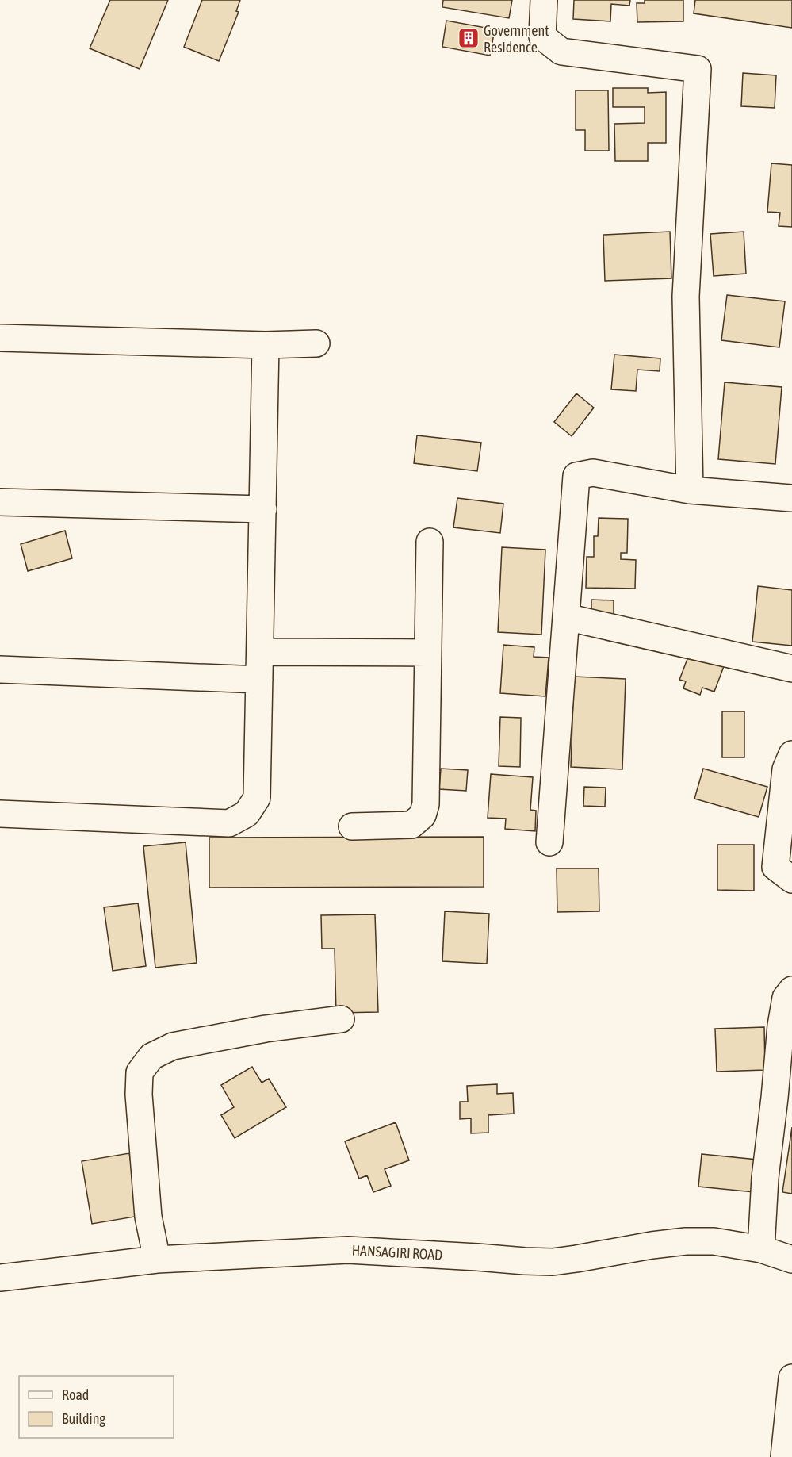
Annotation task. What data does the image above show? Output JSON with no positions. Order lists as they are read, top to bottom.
{
  "streets": {
    "street": ["HANSAGIRI ROAD"]
  },
  "places": {
    "building": ["Government Residence"]
  },
  "legend": ["Road", "Building"]
}
